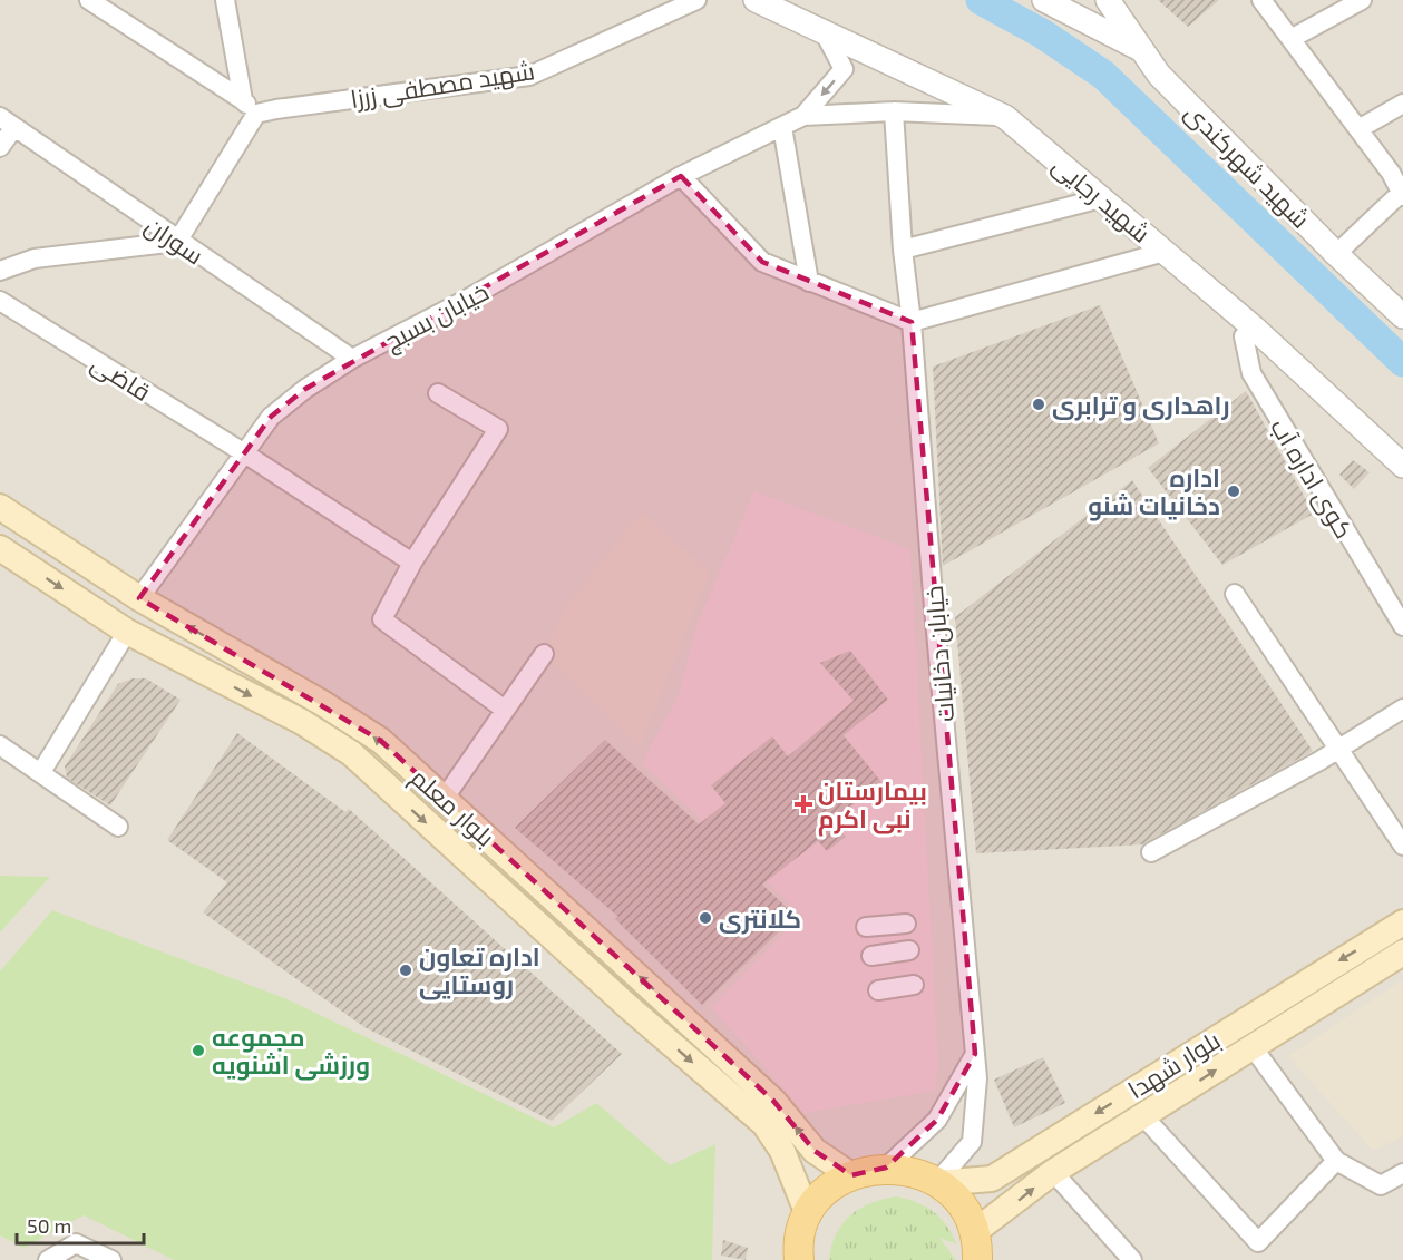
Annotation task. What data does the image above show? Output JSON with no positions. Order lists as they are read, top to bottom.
{
  "streets": {
    "main road": ["بلوار معلم", "بلوار شهدا"],
    "street": [
      "شهید مصطفی زرزا",
      "شهید شهرکندی",
      "شهید رجایی",
      "سوران",
      "خیابان بسبچ",
      "قاضی",
      "کوی اداره آب",
      "خیابان دخانیات"
    ]
  },
  "crossings": [
    ["شهید رجایی", "کوی اداره آب"],
    ["سوران", "خیابان بسبچ"],
    ["خیابان بسبچ", "قاضی"],
    ["خیابان بسبچ", "بلوار معلم"],
    ["خیابان دخانیات", "بلوار شهدا"]
  ],
  "places": {
    "other": [
      "راهداری و ترابری",
      "اداره دخانیات شنو",
      "کلانتری",
      "اداره تعاون روستایی",
      "مجموعه ورزشی اشنویه"
    ],
    "health": ["بیمارستان نبی اکرم"]
  },
  "scale_bar": "50 m"
}
